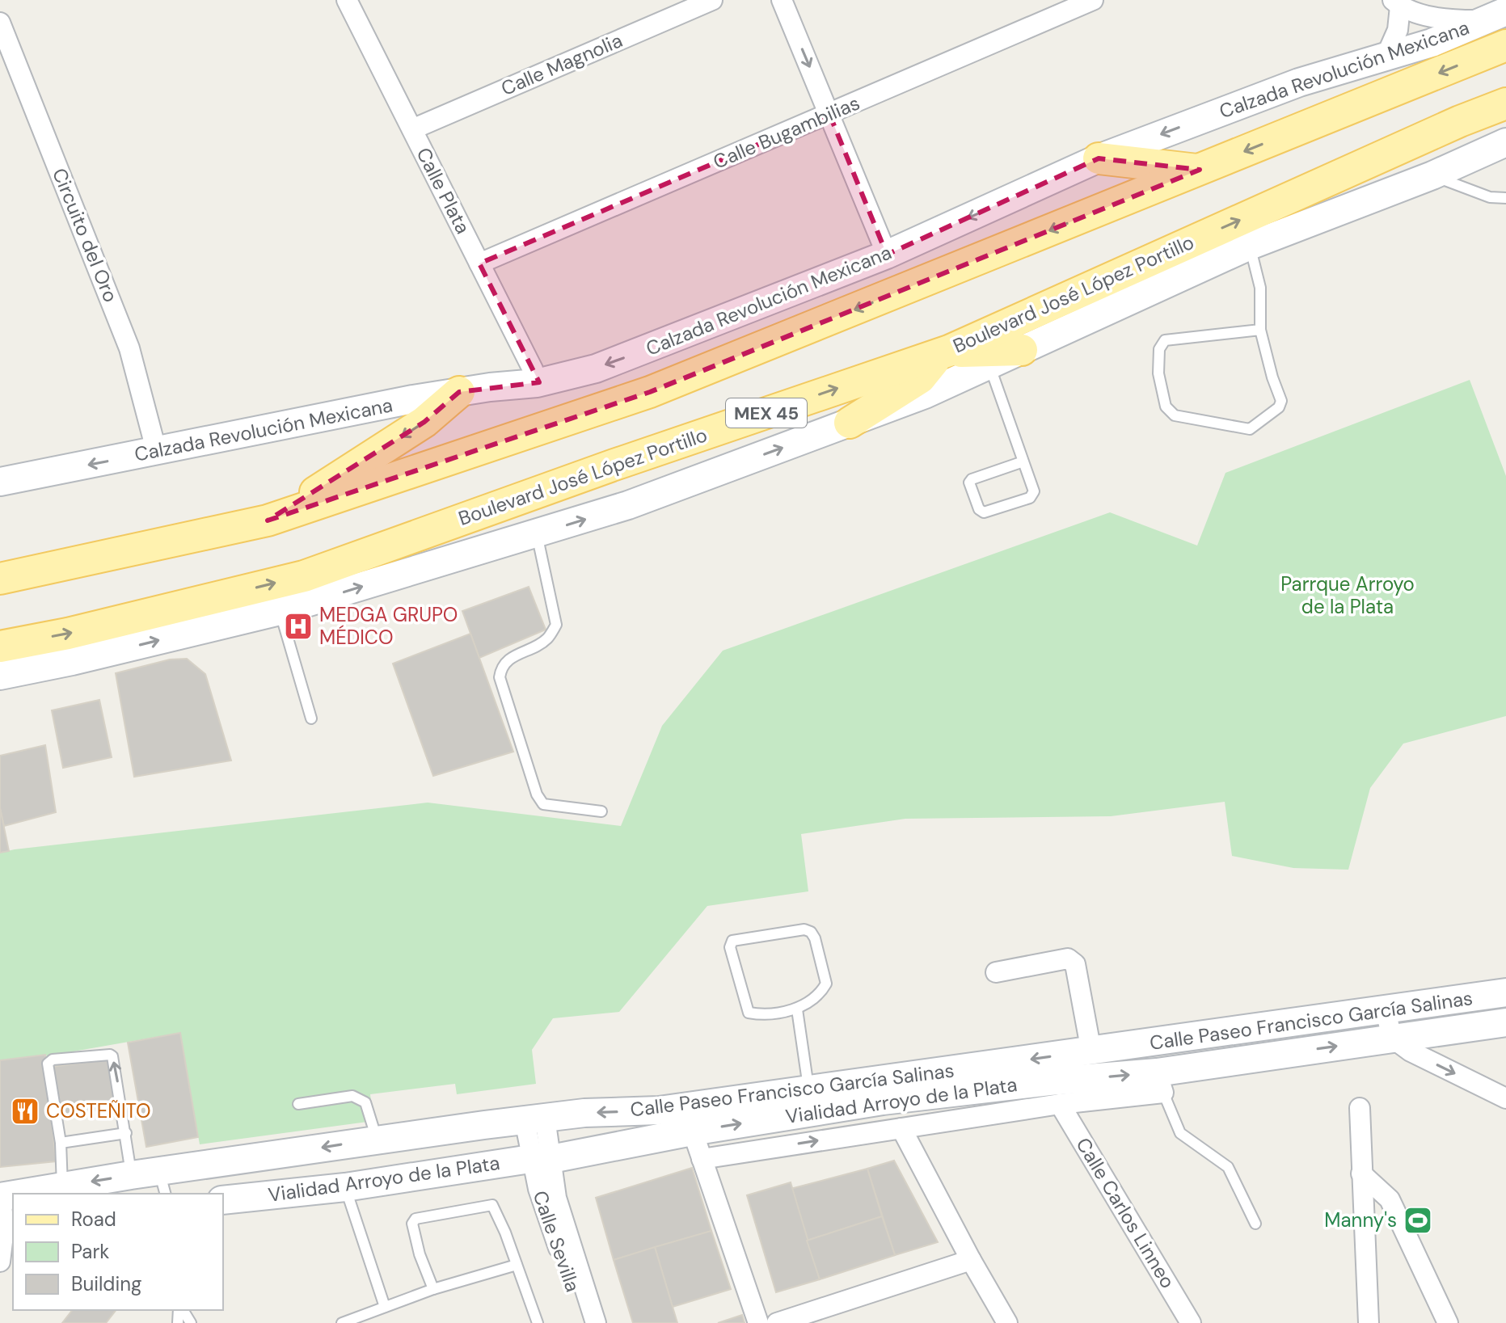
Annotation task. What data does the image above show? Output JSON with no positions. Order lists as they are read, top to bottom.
{
  "streets": {
    "main road": ["Boulevard José López Portillo", "MEX 45"],
    "street": [
      "Calle Magnolia",
      "Calzada Revolución Mexicana",
      "Calle Bugambilias",
      "Calle Plata",
      "Circuito del Oro",
      "Calle Paseo Francisco García Salinas",
      "Vialidad Arroyo de la Plata",
      "Calle Carlos Linneo",
      "Calle Sevilla"
    ]
  },
  "crossings": [
    ["Calle Magnolia", "Calle Plata"],
    ["Calzada Revolución Mexicana", "Calle Plata"],
    ["Calzada Revolución Mexicana", "Circuito del Oro"],
    ["Calle Bugambilias", "Calle Plata"],
    ["Calle Paseo Francisco García Salinas", "Vialidad Arroyo de la Plata"],
    ["Vialidad Arroyo de la Plata", "Calle Sevilla"]
  ],
  "parks": ["Parrque Arroyo de la Plata"],
  "places": {
    "hospital": ["MEDGA GRUPO MÉDICO"],
    "restaurant": ["COSTEÑITO"],
    "sports": ["Manny's"]
  },
  "legend": ["Road", "Park", "Building"]
}
